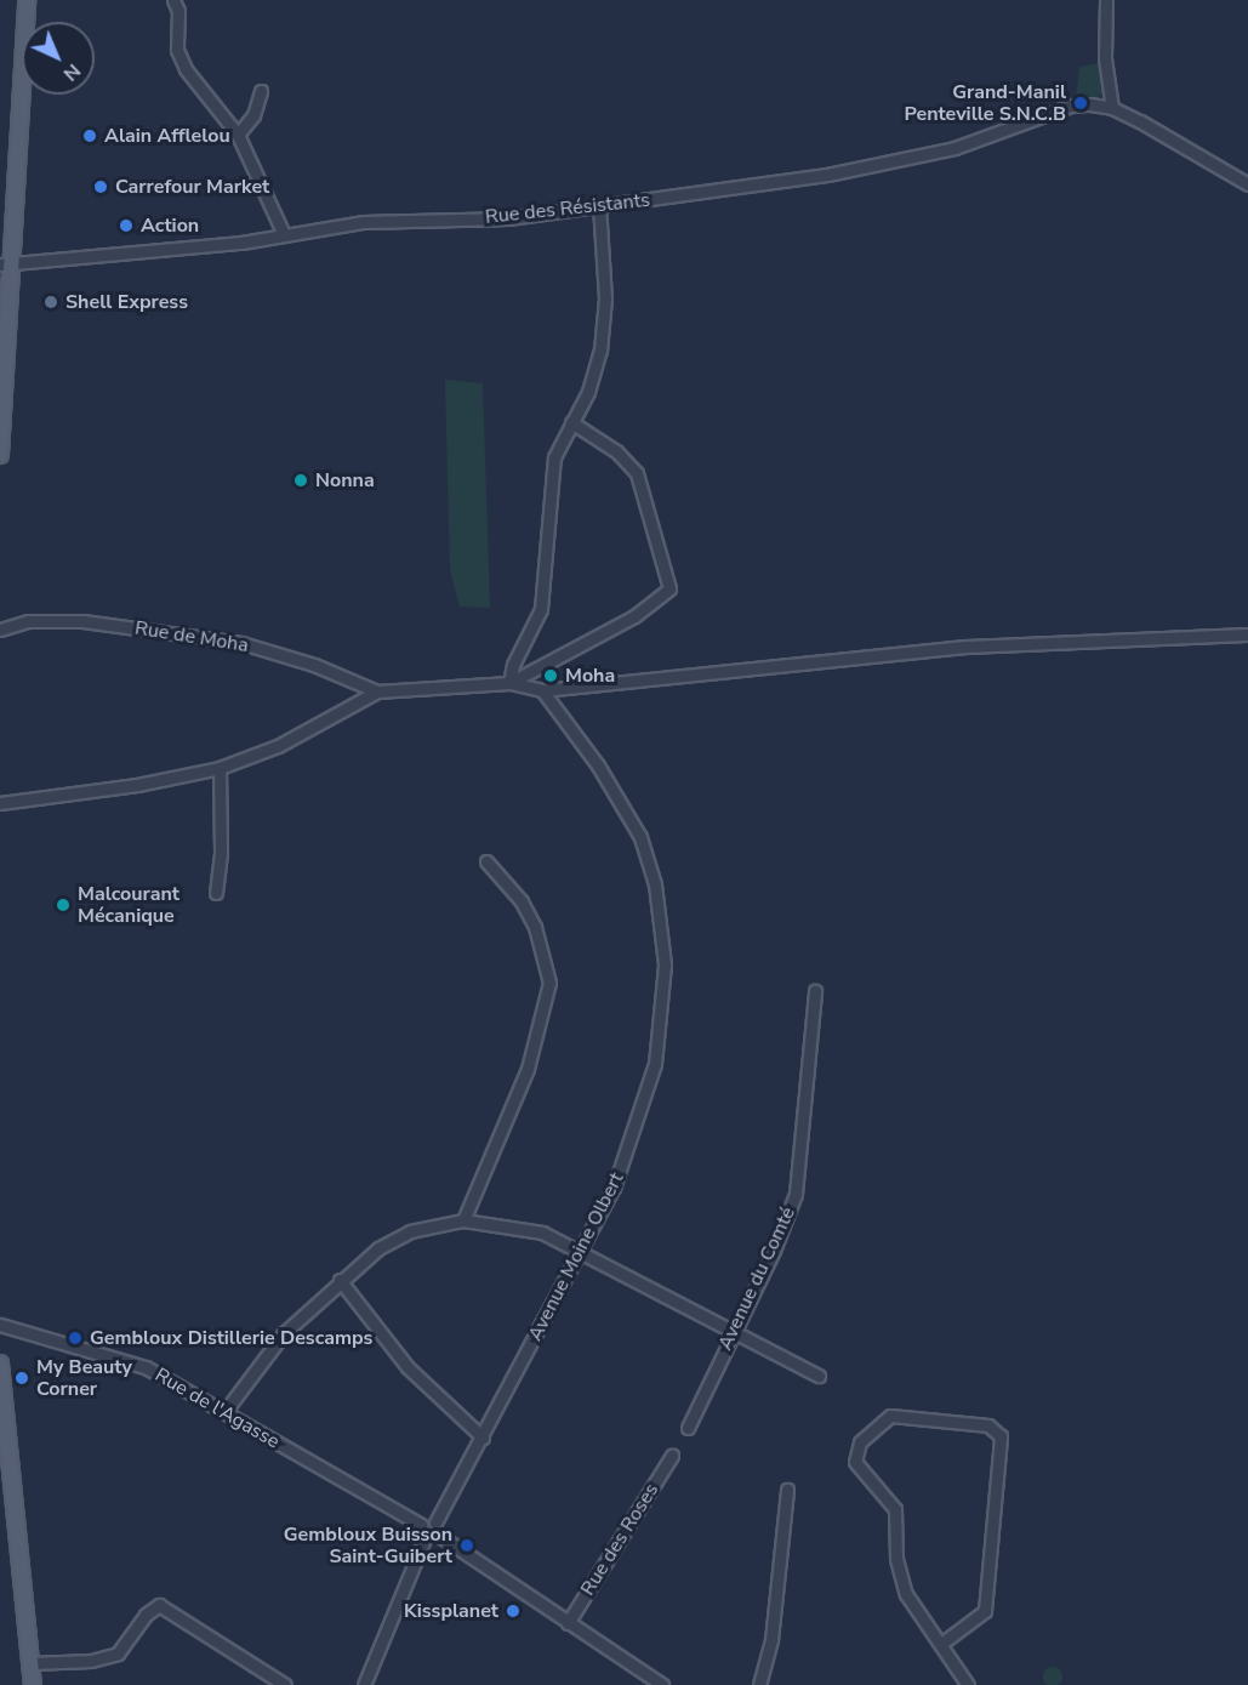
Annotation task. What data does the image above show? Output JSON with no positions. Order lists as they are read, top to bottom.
{
  "streets": {
    "street": [
      "Rue des Résistants",
      "Rue de Moha",
      "Avenue Moine Olbert",
      "Avenue du Comté",
      "Rue de l'Agasse",
      "Rue des Roses"
    ]
  },
  "places": [
    "Grand-Manil Penteville S.N.C.B",
    "Alain Afflelou",
    "Carrefour Market",
    "Action",
    "Shell Express",
    "Nonna",
    "Moha",
    "Malcourant Mécanique",
    "Gembloux Distillerie Descamps",
    "My Beauty Corner",
    "Gembloux Buisson Saint-Guibert",
    "Kissplanet"
  ],
  "north": "bottom right"
}
